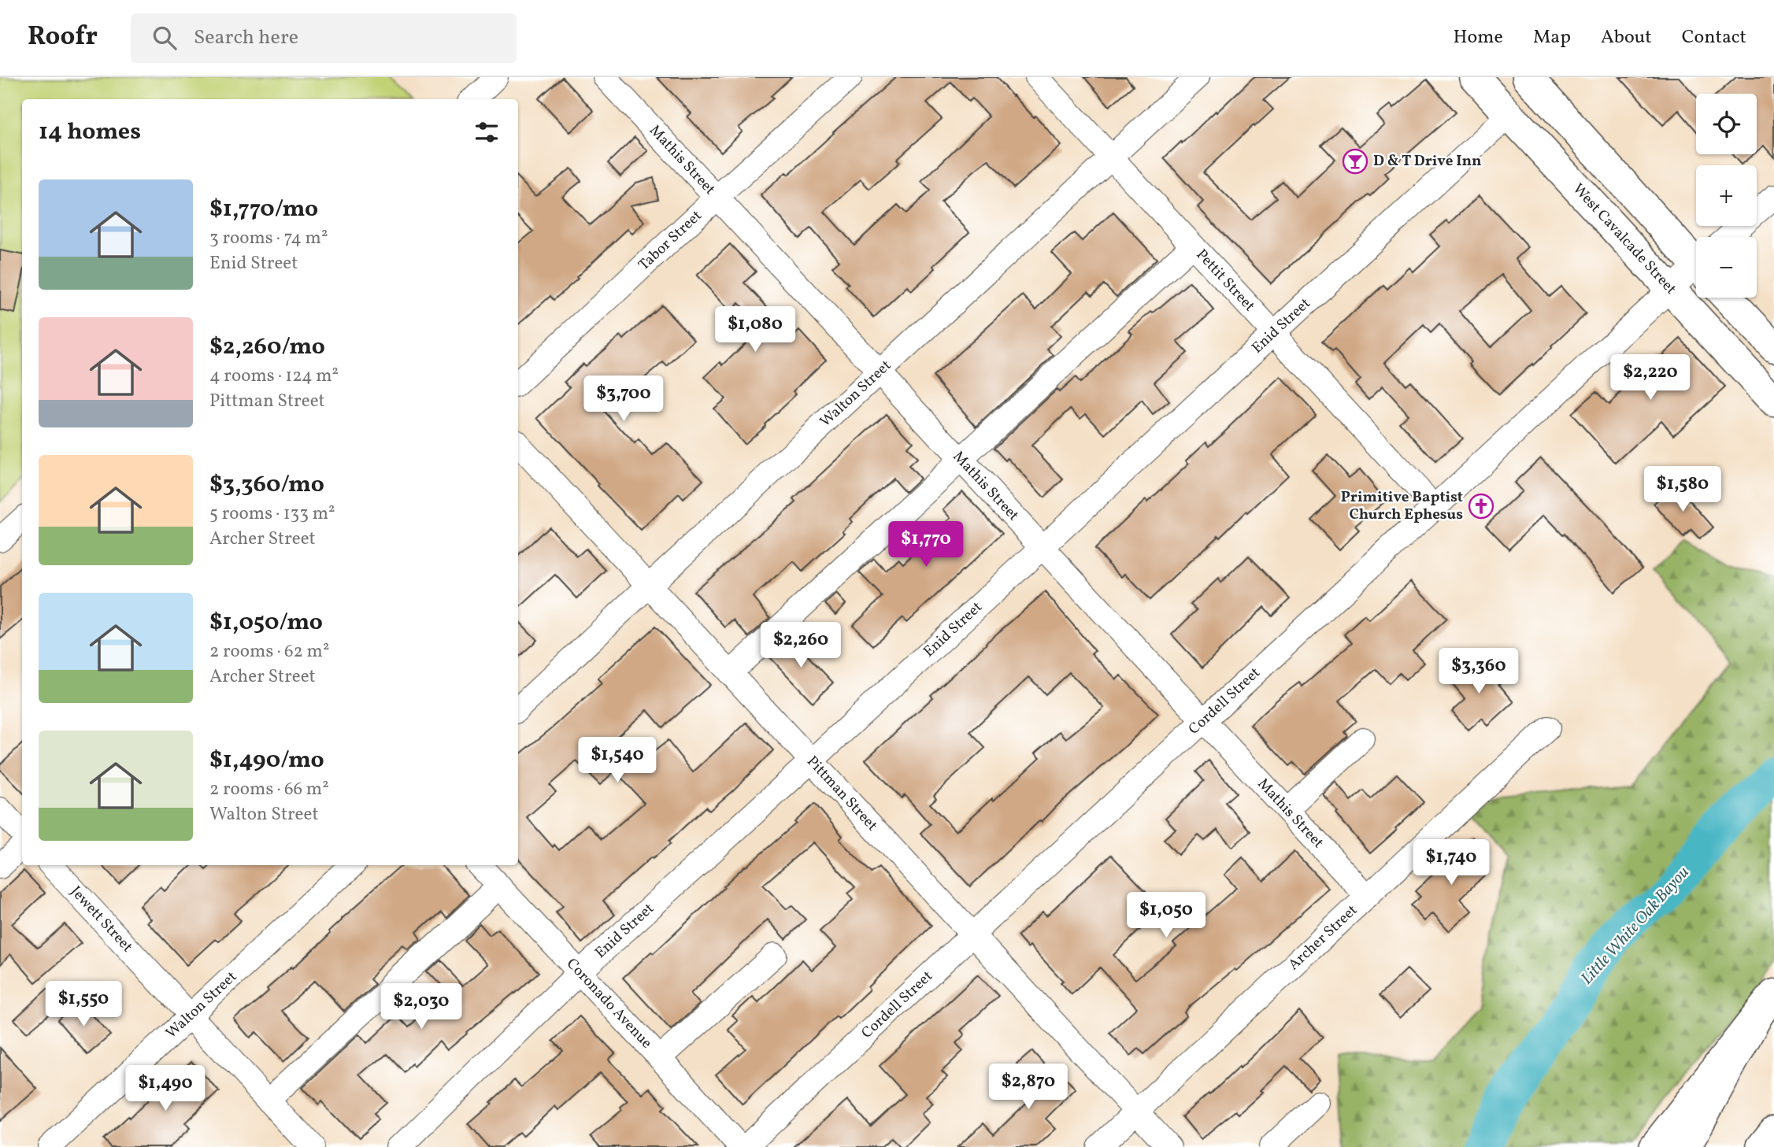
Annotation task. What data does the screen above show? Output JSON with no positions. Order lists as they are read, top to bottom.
{
  "streets": {
    "main road": ["West Cavalcade Street"],
    "street": [
      "Mathis Street",
      "Tabor Street",
      "Pettit Street",
      "Enid Street",
      "Walton Street",
      "Cordell Street",
      "Pittman Street",
      "Jewett Street",
      "Archer Street",
      "Coronado Avenue"
    ]
  },
  "crossings": [
    ["Mathis Street", "Tabor Street"],
    ["Mathis Street", "Enid Street"],
    ["Mathis Street", "Walton Street"],
    ["Mathis Street", "Cordell Street"],
    ["Mathis Street", "Archer Street"],
    ["West Cavalcade Street", "Enid Street"],
    ["West Cavalcade Street", "Cordell Street"],
    ["Pettit Street", "Enid Street"],
    ["Pettit Street", "Walton Street"],
    ["Pettit Street", "Cordell Street"],
    ["Enid Street", "Pittman Street"],
    ["Enid Street", "Coronado Avenue"],
    ["Walton Street", "Pittman Street"],
    ["Walton Street", "Jewett Street"],
    ["Cordell Street", "Pittman Street"],
    ["Pittman Street", "Archer Street"]
  ],
  "water": ["Little White Oak Bayou"],
  "places": {
    "bar": ["D & T Drive Inn"],
    "church": ["Primitive Baptist Church Ephesus"]
  },
  "page": {
    "header": "Roofr",
    "search": "Search here",
    "nav": [
      "Home",
      "Map",
      "About",
      "Contact"
    ],
    "map_buttons": ["+", "−"],
    "heading": "14 homes",
    "list": [
      {
        "name": "$1,770/mo",
        "note": "3 rooms · 74 m² · Enid Street"
      },
      {
        "name": "$2,260/mo",
        "note": "4 rooms · 124 m² · Pittman Street"
      },
      {
        "name": "$3,360/mo",
        "note": "5 rooms · 133 m² · Archer Street"
      },
      {
        "name": "$1,050/mo",
        "note": "2 rooms · 62 m² · Archer Street"
      },
      {
        "name": "$1,490/mo",
        "note": "2 rooms · 66 m² · Walton Street"
      }
    ],
    "price": [
      "$1,080",
      "$2,220",
      "$3,700",
      "$1,580",
      "$1,770",
      "$2,260",
      "$3,360",
      "$1,540",
      "$1,740",
      "$1,050",
      "$1,550",
      "$2,030",
      "$2,870",
      "$1,490"
    ]
  }
}
